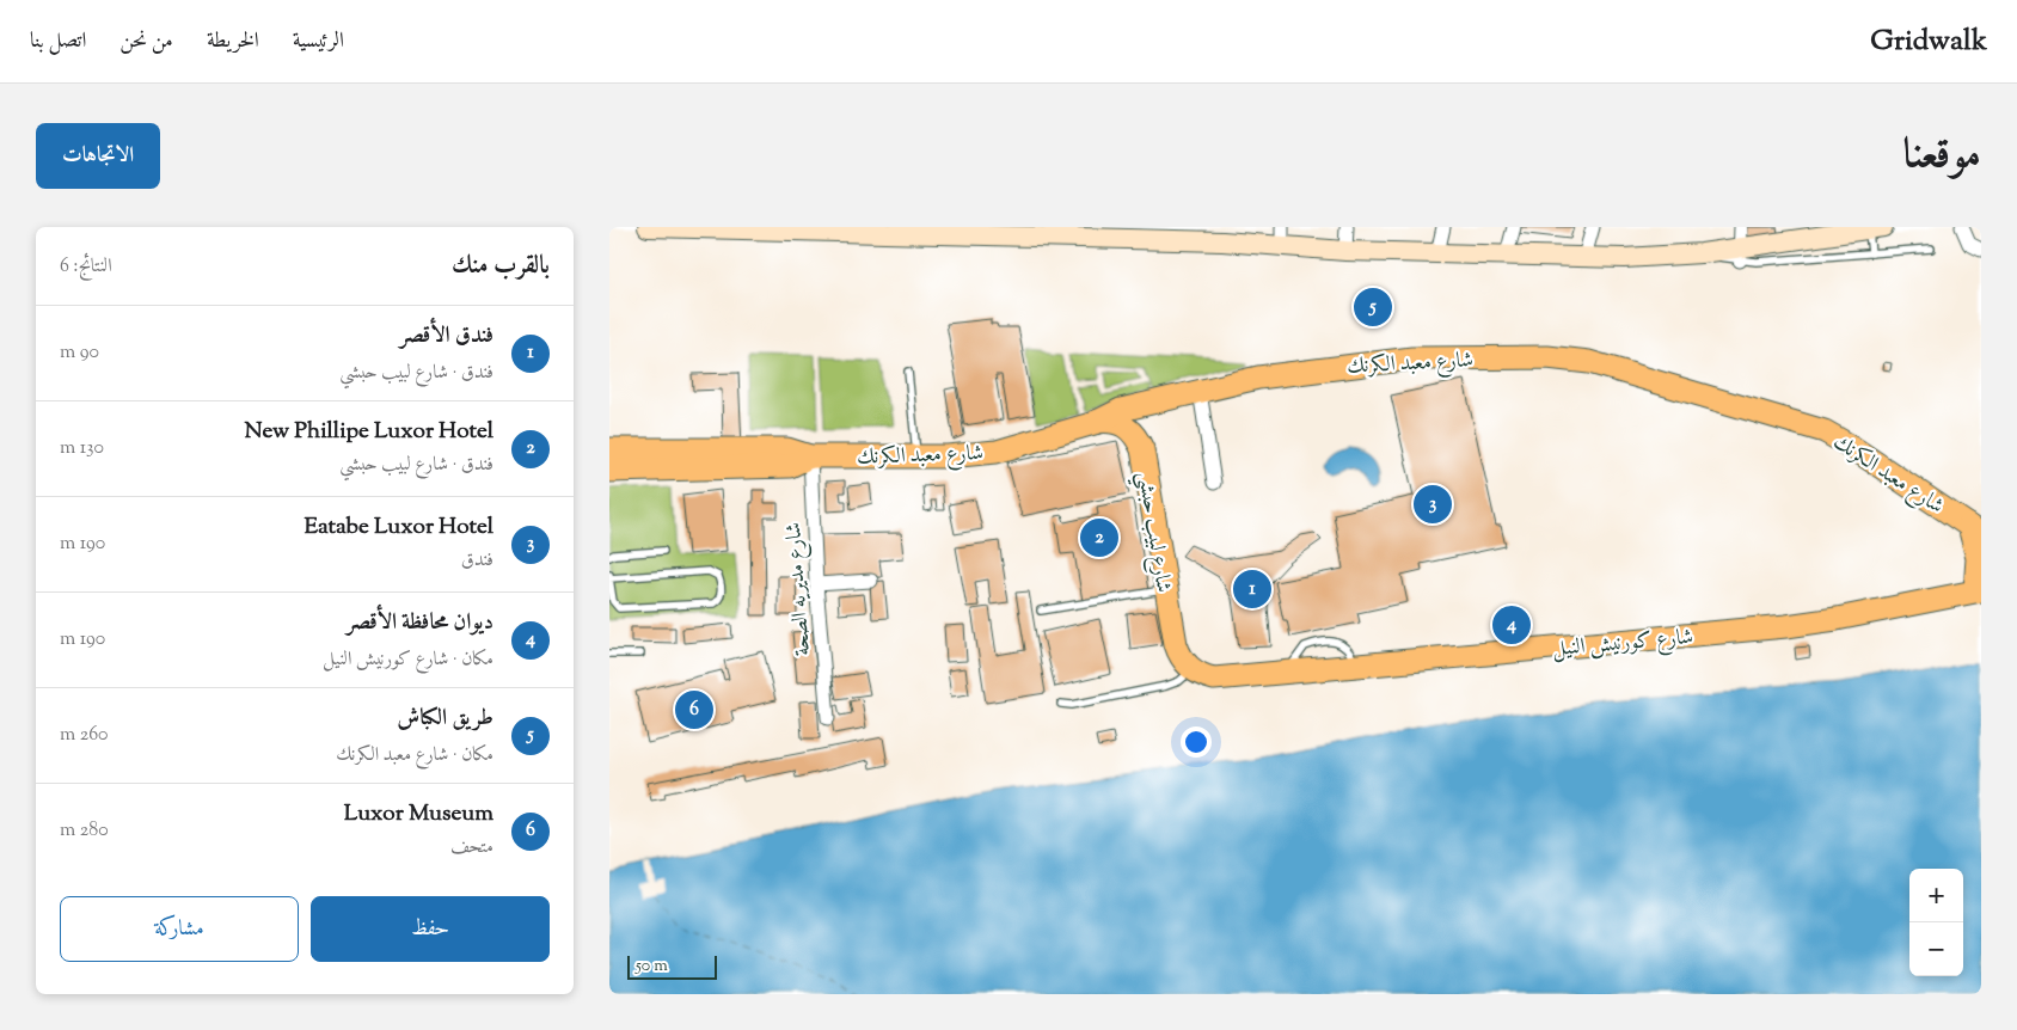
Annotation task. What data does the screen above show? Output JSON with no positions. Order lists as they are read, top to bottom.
{
  "streets": {
    "main road": ["شارع معبد الكرنك", "شارع لبيب حبشي", "شارع كورنيش النيل"],
    "street": ["شارع مديريه الصحة"]
  },
  "crossings": [
    ["شارع معبد الكرنك", "شارع لبيب حبشي"],
    ["شارع معبد الكرنك", "شارع مديريه الصحة"],
    ["شارع لبيب حبشي", "شارع كورنيش النيل"]
  ],
  "scale_bar": "50 m",
  "page": {
    "header": "Gridwalk",
    "nav": [
      "الرئيسية",
      "الخريطة",
      "من نحن",
      "اتصل بنا"
    ],
    "title": "موقعنا",
    "buttons": [
      "الاتجاهات",
      ["حفظ", "مشاركة"]
    ],
    "heading": ["بالقرب منك", "النتائج: 6"],
    "pins": [
      "5",
      "3",
      "2",
      "1",
      "4",
      "6"
    ],
    "list": [
      {
        "mark": "1",
        "name": "فندق الأقصر",
        "note": "فندق · شارع لبيب حبشي",
        "value": "90 m"
      },
      {
        "mark": "2",
        "name": "New Phillipe Luxor Hotel",
        "note": "فندق · شارع لبيب حبشي",
        "value": "130 m"
      },
      {
        "mark": "3",
        "name": "Eatabe Luxor Hotel",
        "note": "فندق",
        "value": "190 m"
      },
      {
        "mark": "4",
        "name": "ديوان محافظة الأقصر",
        "note": "مكان · شارع كورنيش النيل",
        "value": "190 m"
      },
      {
        "mark": "5",
        "name": "طريق الكباش",
        "note": "مكان · شارع معبد الكرنك",
        "value": "260 m"
      },
      {
        "mark": "6",
        "name": "Luxor Museum",
        "note": "متحف",
        "value": "280 m"
      }
    ],
    "map_buttons": ["+", "−"],
    "scale": "50 m"
  }
}
